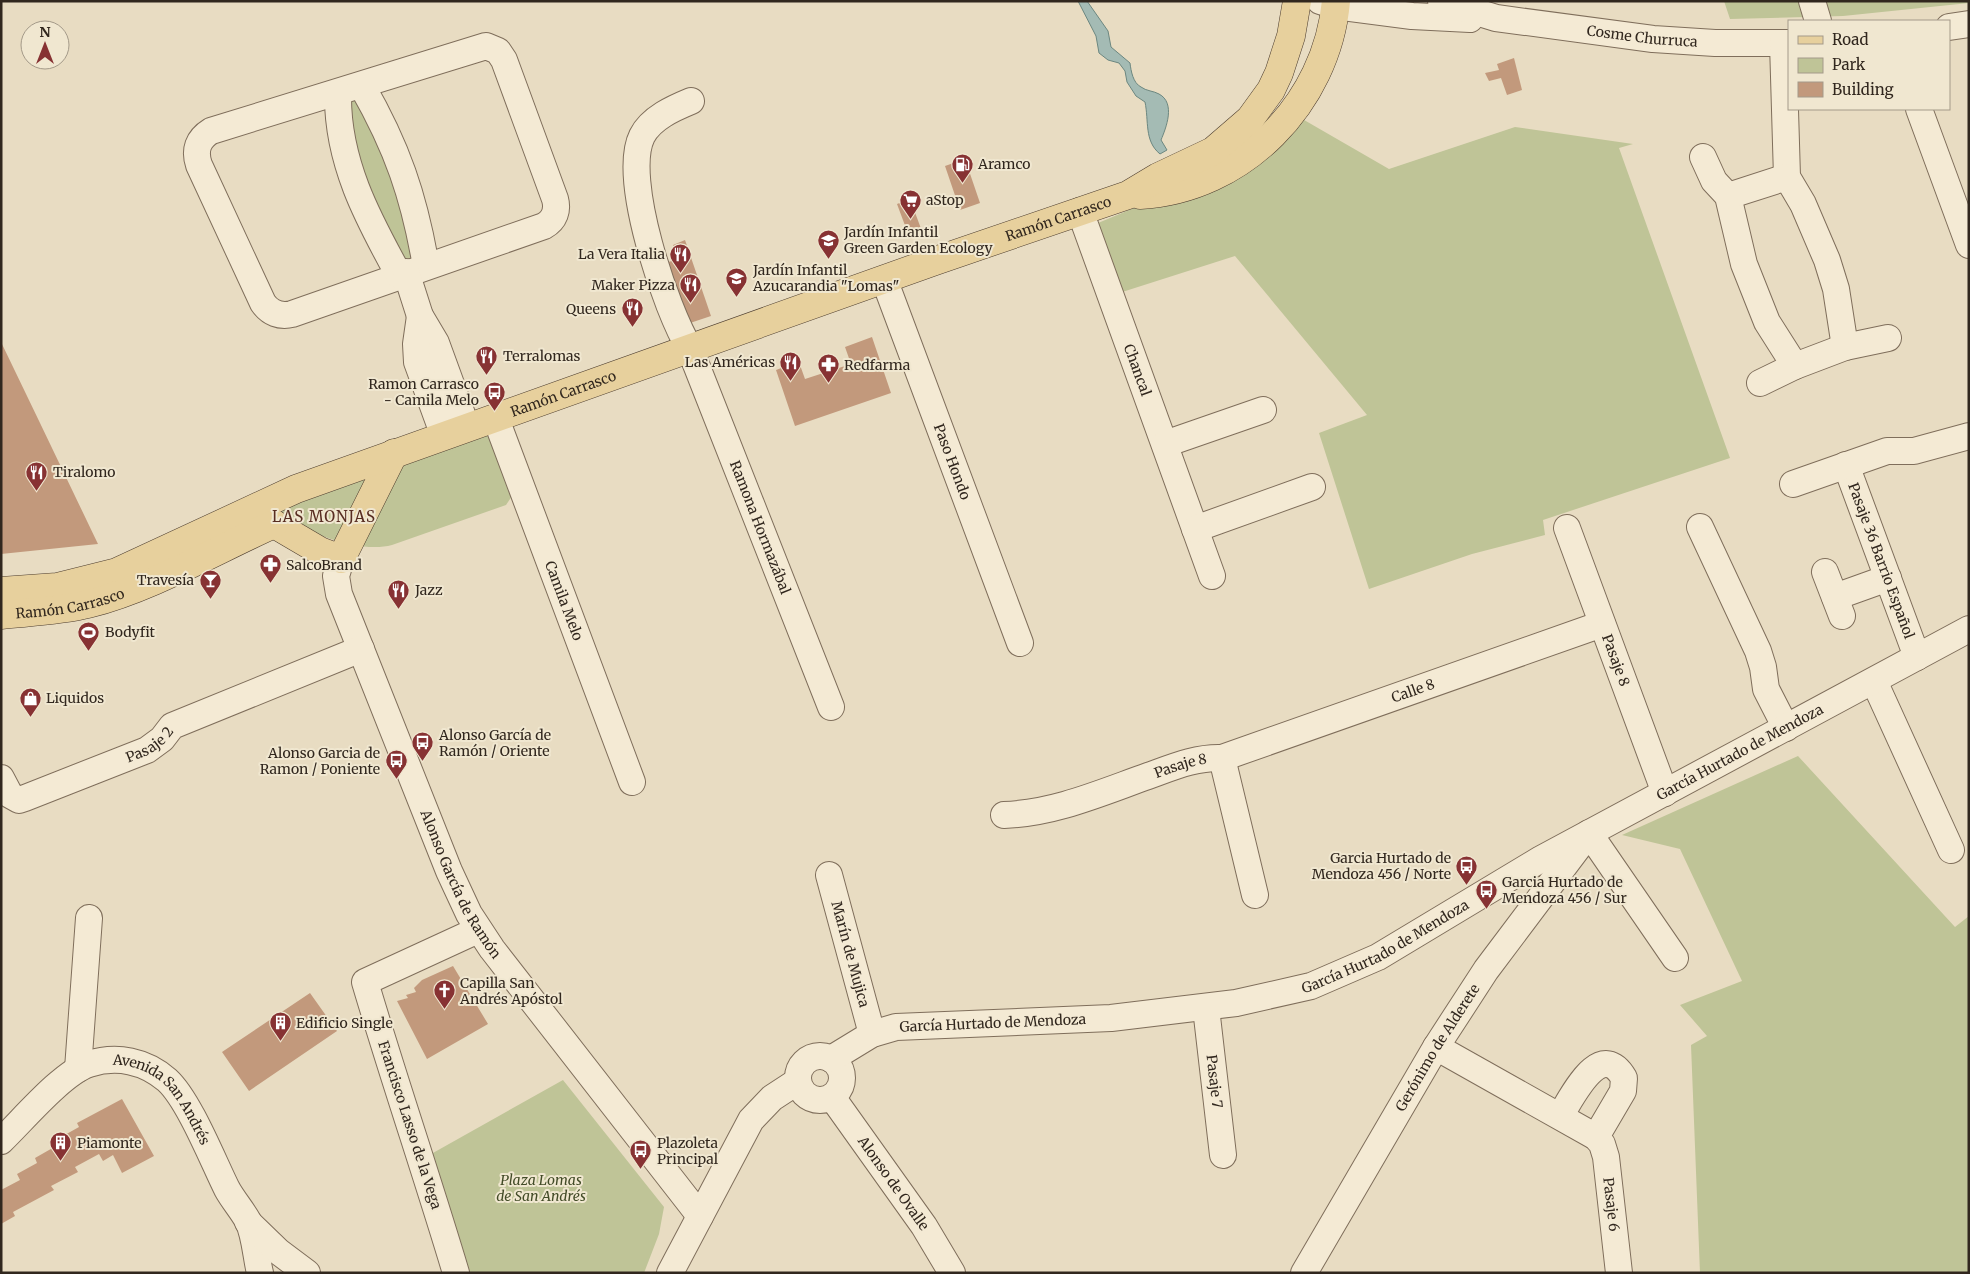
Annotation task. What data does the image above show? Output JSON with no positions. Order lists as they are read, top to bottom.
{
  "streets": {
    "main road": ["Ramón Carrasco", "Alonso García de Ramón"],
    "street": [
      "Cosme Churruca",
      "Chancal",
      "Paso Hondo",
      "Ramona Hormazábal",
      "Pasaje 36 Barrio Español",
      "Camila Melo",
      "Pasaje 8",
      "Calle 8",
      "Pasaje 2",
      "García Hurtado de Mendoza",
      "Marín de Mujica",
      "Gerónimo de Alderete",
      "Pasaje 7",
      "Avenida San Andrés",
      "Francisco Lasso de la Vega",
      "Alonso de Ovalle",
      "Pasaje 6"
    ]
  },
  "crossings": [
    ["Cosme Churruca", "Ramón Carrasco"],
    ["Ramón Carrasco", "Chancal"],
    ["Ramón Carrasco", "Paso Hondo"],
    ["Ramón Carrasco", "Ramona Hormazábal"],
    ["Ramón Carrasco", "Camila Melo"],
    ["Ramón Carrasco", "Alonso García de Ramón"],
    ["Pasaje 36 Barrio Español", "García Hurtado de Mendoza"],
    ["Pasaje 8", "Calle 8"],
    ["Pasaje 8", "García Hurtado de Mendoza"],
    ["Pasaje 2", "Alonso García de Ramón"],
    ["García Hurtado de Mendoza", "Marín de Mujica"],
    ["García Hurtado de Mendoza", "Gerónimo de Alderete"],
    ["García Hurtado de Mendoza", "Pasaje 7"],
    ["García Hurtado de Mendoza", "Alonso de Ovalle"],
    ["Alonso García de Ramón", "Francisco Lasso de la Vega"]
  ],
  "districts": ["LAS MONJAS"],
  "parks": ["Plaza Lomas de San Andrés"],
  "places": {
    "fuel station": ["Aramco"],
    "supermarket": ["aStop"],
    "school or university": ["Jardín Infantil Green Garden Ecology", "Jardín Infantil Azucarandia \"Lomas\""],
    "restaurant": [
      "La Vera Italia",
      "Maker Pizza",
      "Queens",
      "Terralomas",
      "Las Américas",
      "Tiralomo",
      "Jazz"
    ],
    "pharmacy": ["Redfarma", "SalcoBrand"],
    "bus stop": [
      "Ramon Carrasco - Camila Melo",
      "Alonso García de Ramón / Oriente",
      "Alonso Garcia de Ramon / Poniente",
      "Garcia Hurtado de Mendoza 456 / Norte",
      "Garcia Hurtado de Mendoza 456 / Sur",
      "Plazoleta Principal"
    ],
    "bar": ["Travesía"],
    "sports": ["Bodyfit"],
    "shop": ["Liquidos"],
    "church": ["Capilla San Andrés Apóstol"],
    "building": ["Edificio Single", "Piamonte"]
  },
  "legend": ["Road", "Park", "Building"],
  "north": "top"
}
